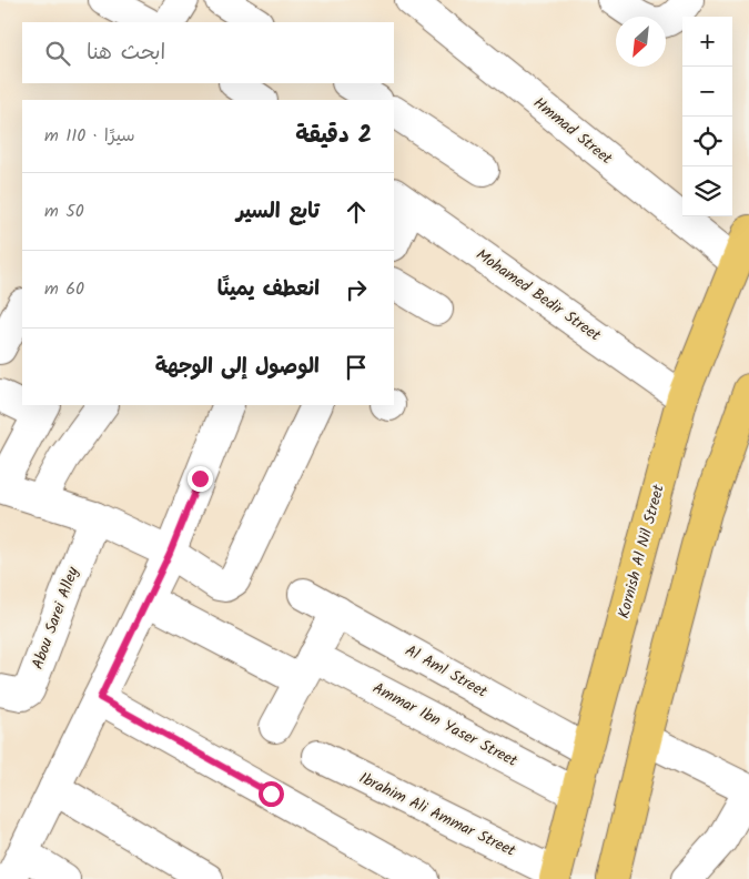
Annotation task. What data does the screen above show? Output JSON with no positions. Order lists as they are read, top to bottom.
{
  "streets": {
    "highway": ["Kornish Al Nil Street"],
    "street": [
      "Hmmad Street",
      "Mohamed Bedir Street",
      "Abou Sarei Alley",
      "Al Aml Street",
      "Ammar Ibn Yaser Street",
      "Ibrahim Ali Ammar Street"
    ]
  },
  "crossings": [
    ["Hmmad Street", "Kornish Al Nil Street"],
    ["Mohamed Bedir Street", "Kornish Al Nil Street"],
    ["Kornish Al Nil Street", "Al Aml Street"],
    ["Kornish Al Nil Street", "Ammar Ibn Yaser Street"],
    ["Kornish Al Nil Street", "Ibrahim Ali Ammar Street"]
  ],
  "north": "bottom left",
  "page": {
    "map_buttons": ["+", "−"],
    "search": "ابحث هنا",
    "heading": ["2 دقيقة", "سيرًا · 110 m"],
    "list": [
      ["تابع السير", "50 m"],
      ["انعطف يمينًا", "60 m"],
      "الوصول إلى الوجهة"
    ]
  }
}
